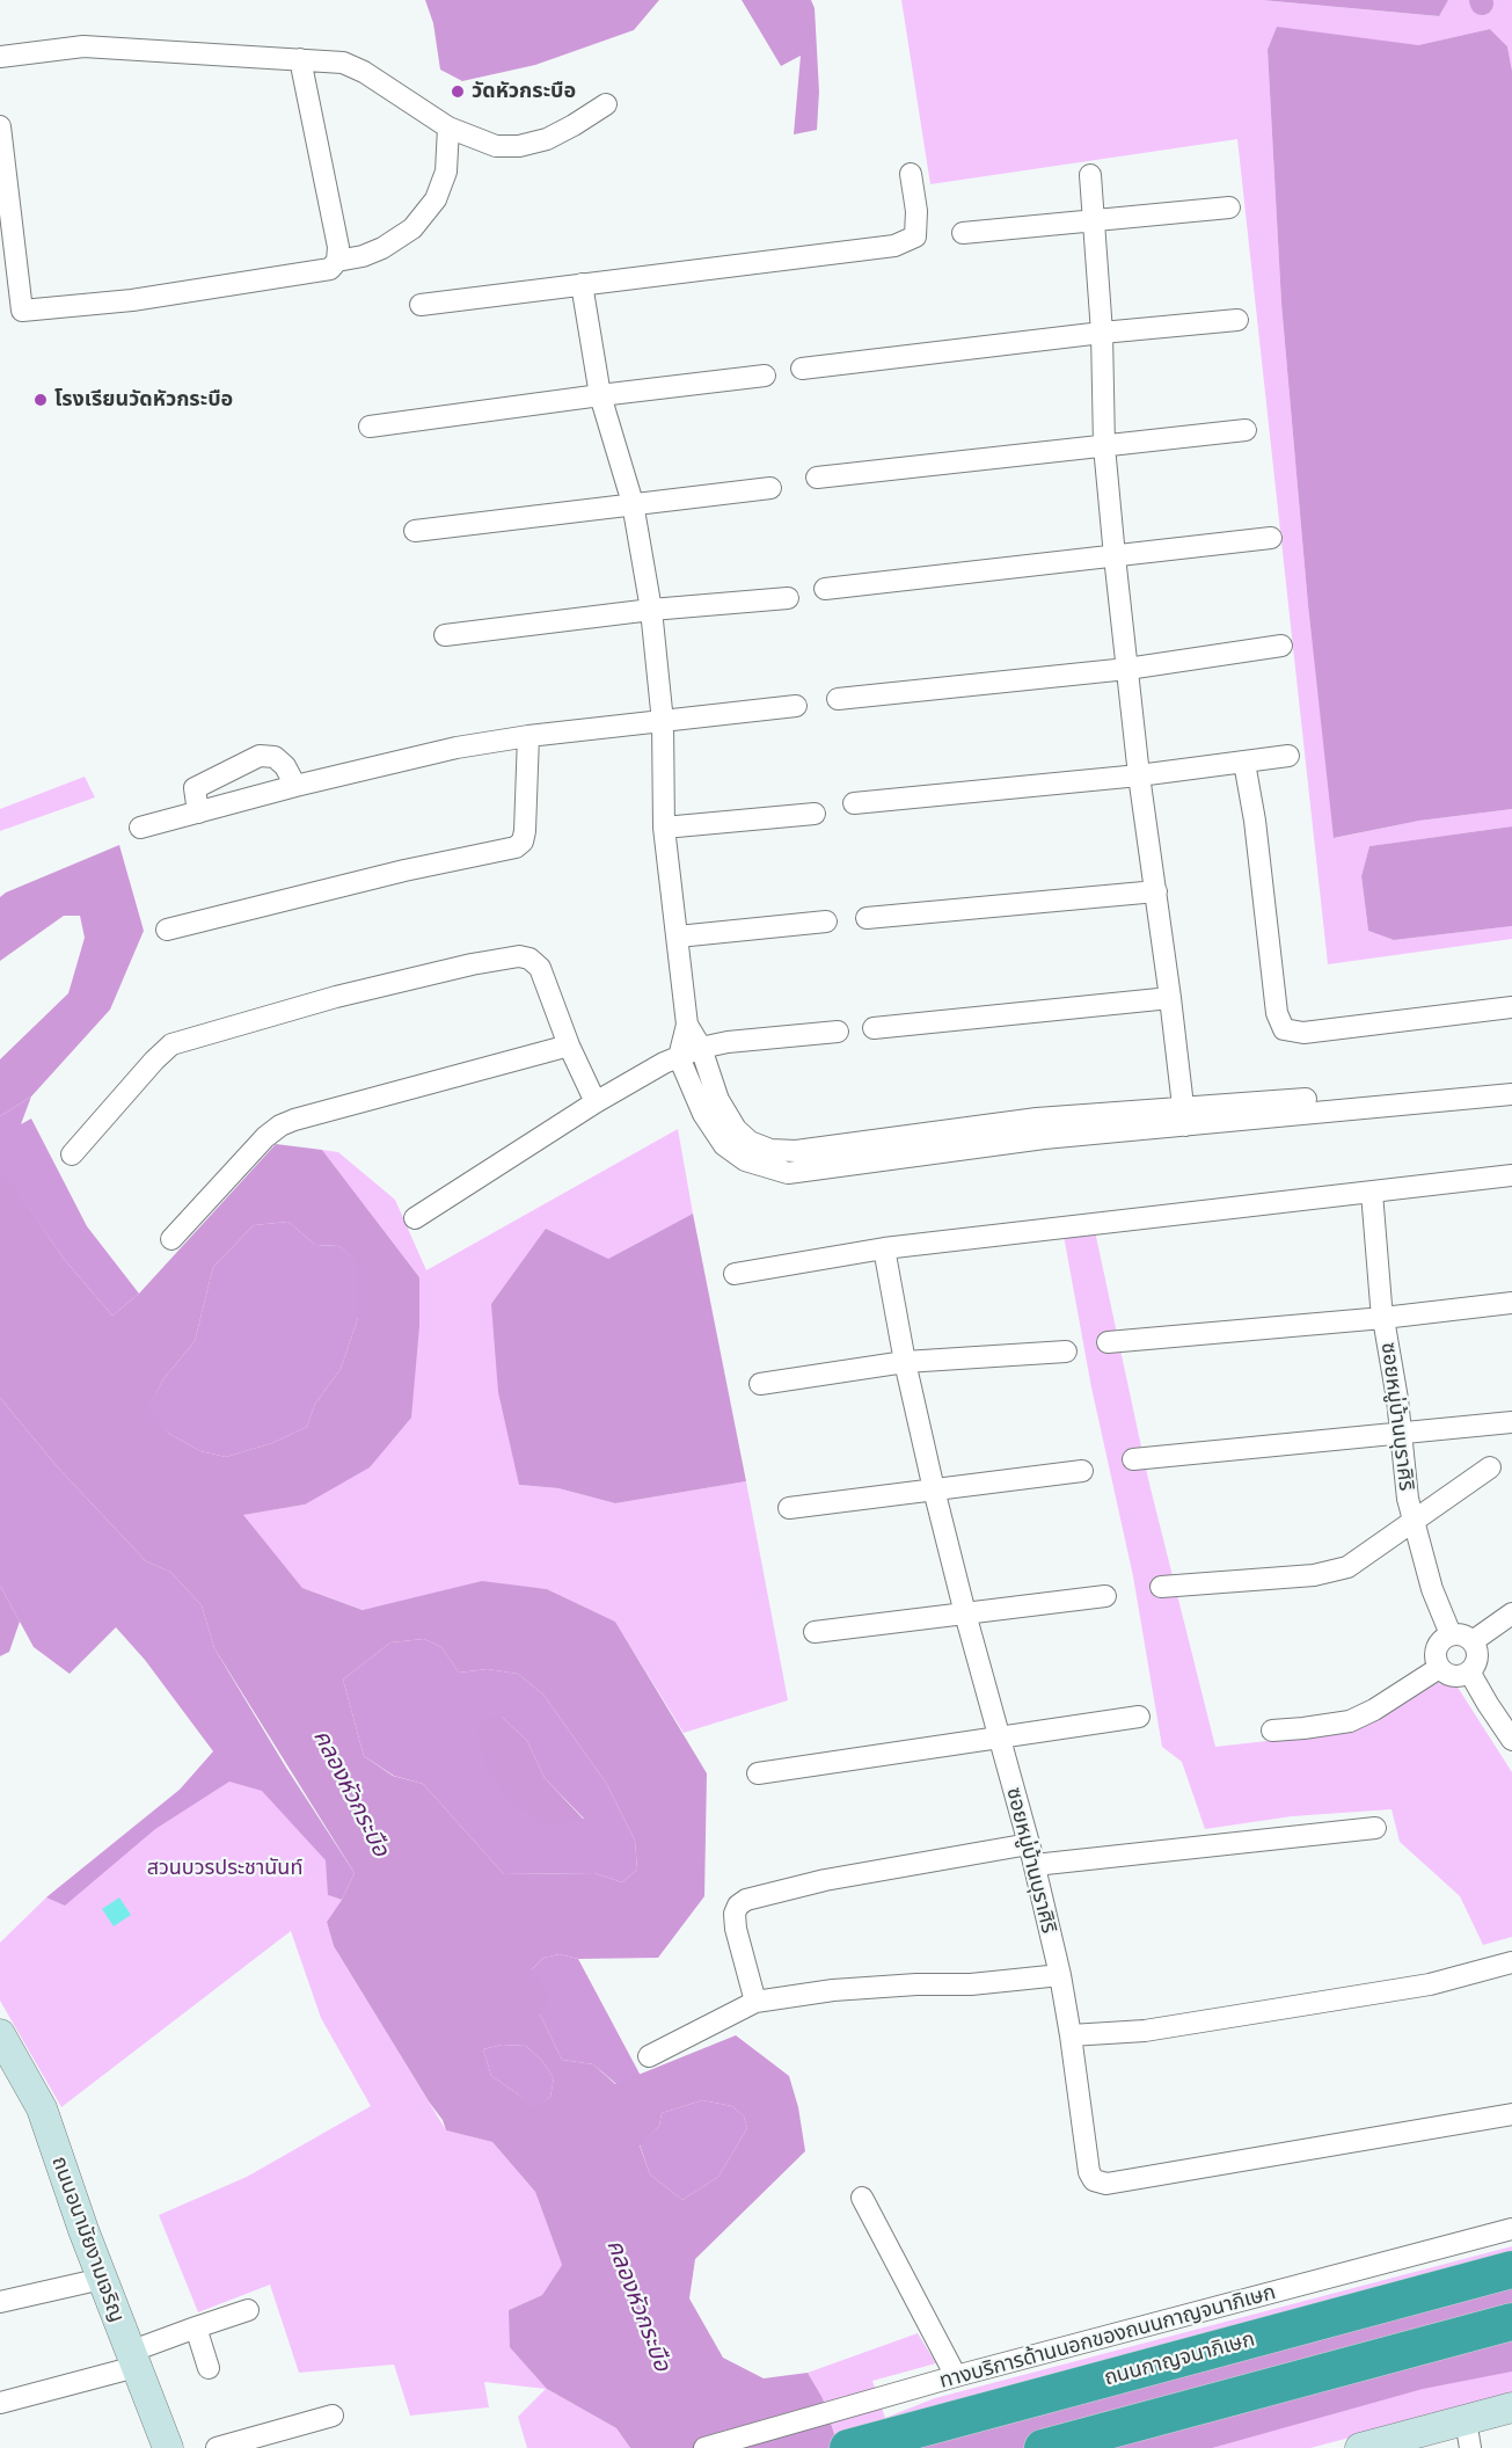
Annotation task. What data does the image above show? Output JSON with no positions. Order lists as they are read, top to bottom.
{
  "streets": {
    "highway": ["ถนนกาญจนาภิเษก"],
    "street": ["ซอยหมู่บ้านบุราศิริ", "ถนนอนามัยงามเจริญ", "ทางบริการด้านนอกของถนนกาญจนาภิเษก"]
  },
  "water": ["คลองหัวกระบือ"],
  "parks": ["สวนบวรประชานันท์"],
  "places": ["วัดหัวกระบือ", "โรงเรียนวัดหัวกระบือ"]
}
